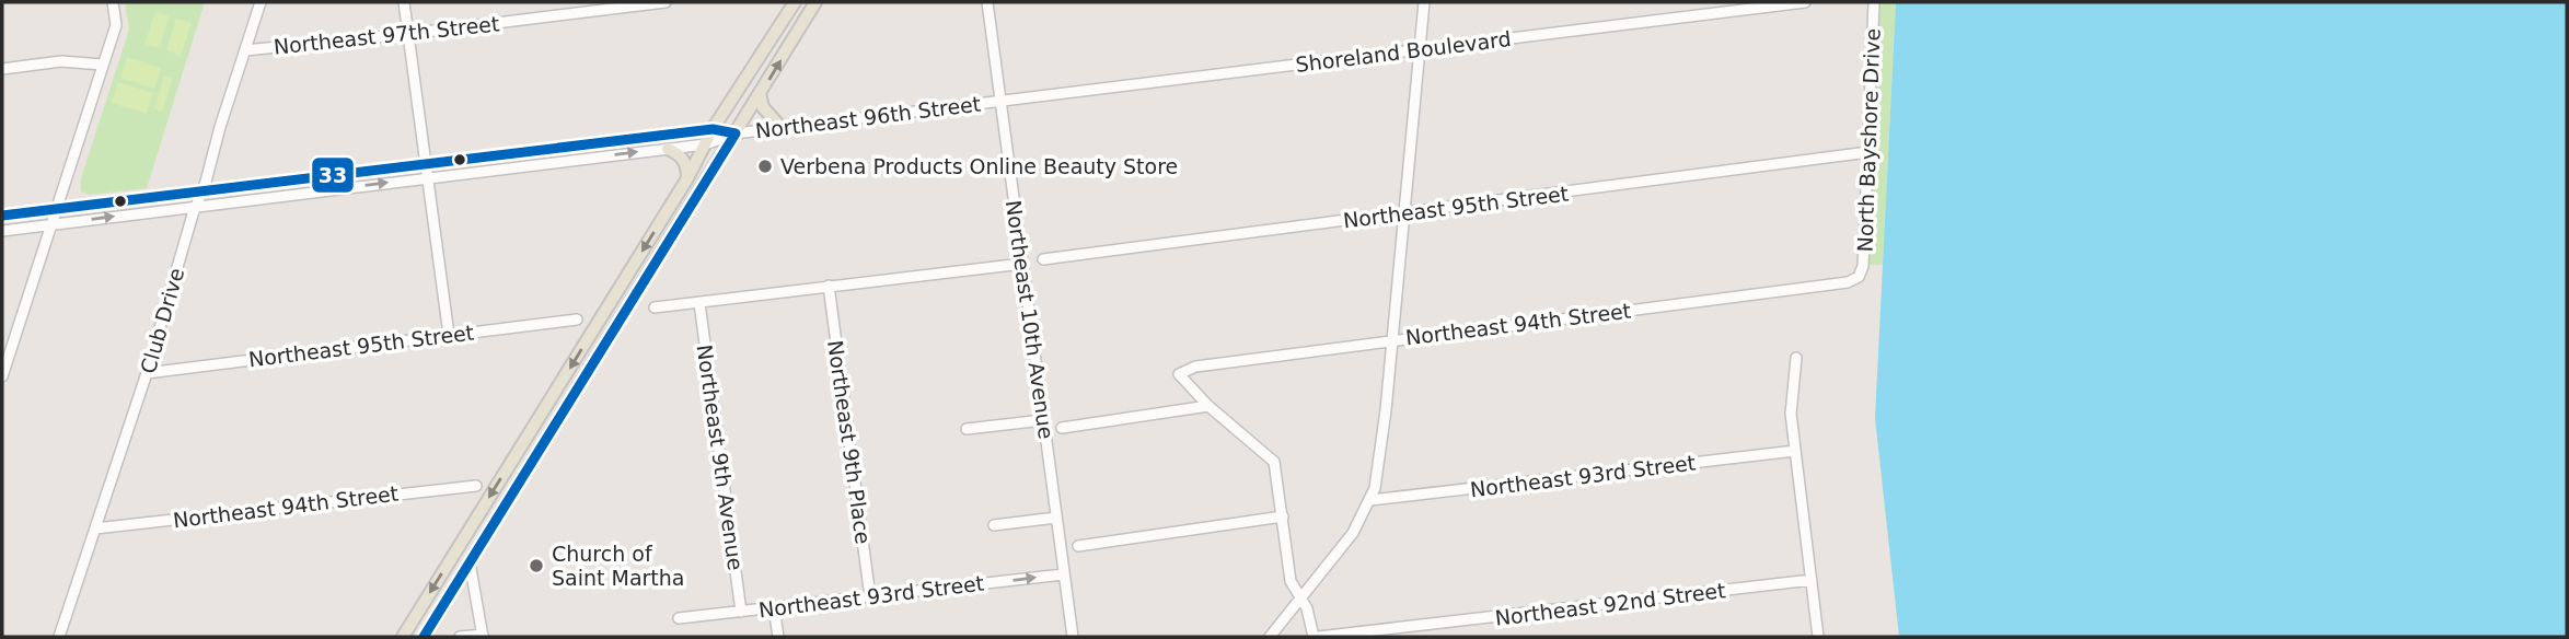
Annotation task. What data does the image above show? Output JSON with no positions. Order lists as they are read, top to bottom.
{
  "streets": {
    "street": [
      "Northeast 97th Street",
      "Shoreland Boulevard",
      "Northeast 96th Street",
      "North Bayshore Drive",
      "Northeast 95th Street",
      "Northeast 10th Avenue",
      "Club Drive",
      "Northeast 94th Street",
      "Northeast 9th Place",
      "Northeast 9th Avenue",
      "Northeast 93rd Street",
      "Northeast 92nd Street"
    ]
  },
  "crossings": [
    ["Northeast 97th Street", "Club Drive"],
    ["Shoreland Boulevard", "Northeast 96th Street"],
    ["Shoreland Boulevard", "Northeast 10th Avenue"],
    ["Northeast 96th Street", "Northeast 10th Avenue"],
    ["Northeast 96th Street", "Club Drive"],
    ["North Bayshore Drive", "Northeast 95th Street"],
    ["North Bayshore Drive", "Northeast 94th Street"],
    ["Northeast 95th Street", "Club Drive"],
    ["Northeast 10th Avenue", "Northeast 93rd Street"],
    ["Club Drive", "Northeast 94th Street"],
    ["Northeast 9th Place", "Northeast 93rd Street"],
    ["Northeast 9th Avenue", "Northeast 93rd Street"]
  ],
  "places": ["Verbena Products Online Beauty Store", "Church of Saint Martha"],
  "lines": ["transit line 33"]
}
